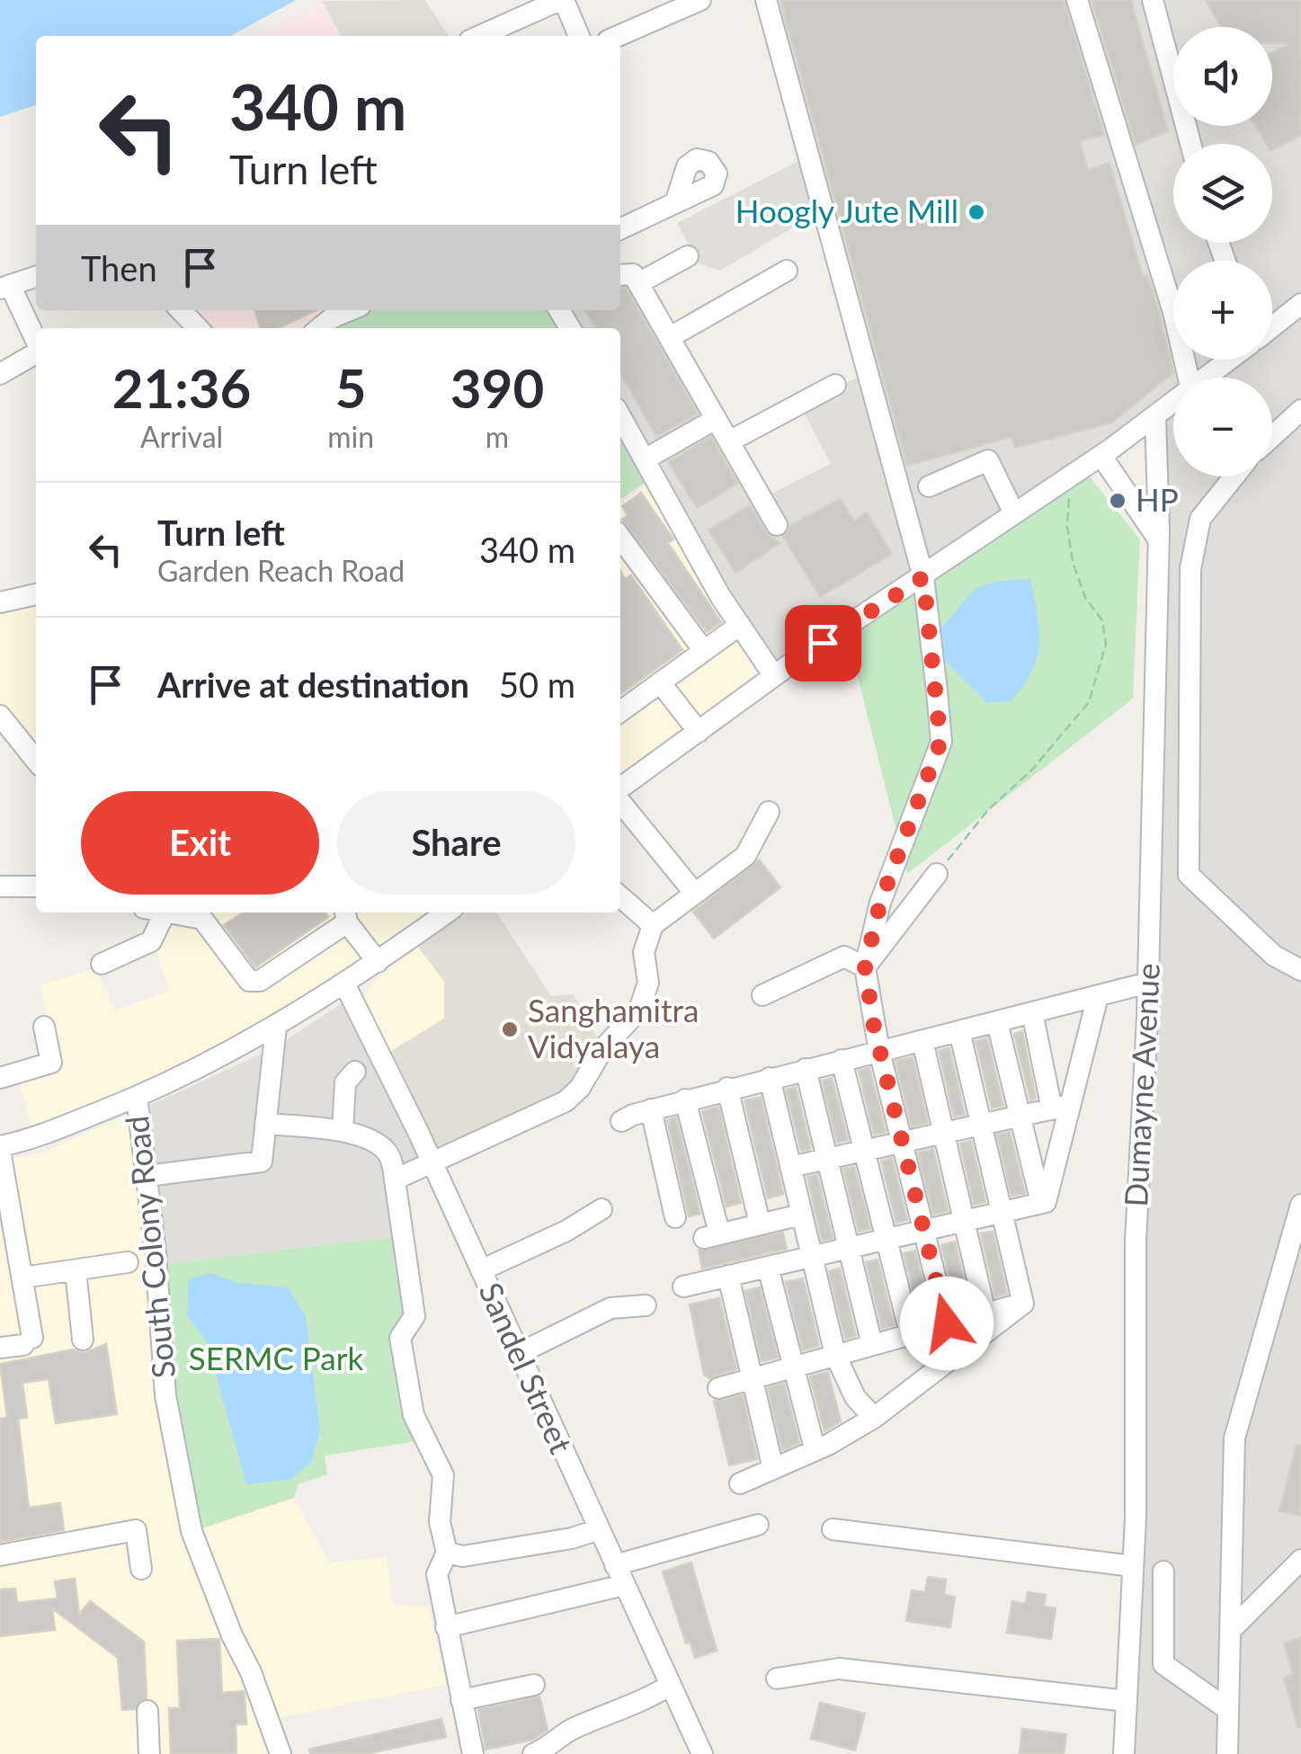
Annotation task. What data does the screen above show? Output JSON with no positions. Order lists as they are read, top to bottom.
{
  "streets": {
    "street": ["Dumayne Avenue", "South Colony Road", "Sandel Street"]
  },
  "parks": ["SERMC Park"],
  "places": ["Hoogly Jute Mill", "HP", "Sanghamitra Vidyalaya"],
  "page": {
    "map_buttons": ["+", "−"],
    "turn": ["340 m", "Turn left"],
    "then": "Then",
    "eta": [
      "21:36",
      "Arrival",
      "5",
      "min",
      "390",
      "m"
    ],
    "list": [
      {
        "name": "Turn left",
        "note": "Garden Reach Road",
        "value": "340 m"
      },
      {
        "name": "Arrive at destination",
        "value": "50 m"
      }
    ],
    "buttons": ["Exit", "Share"]
  }
}
